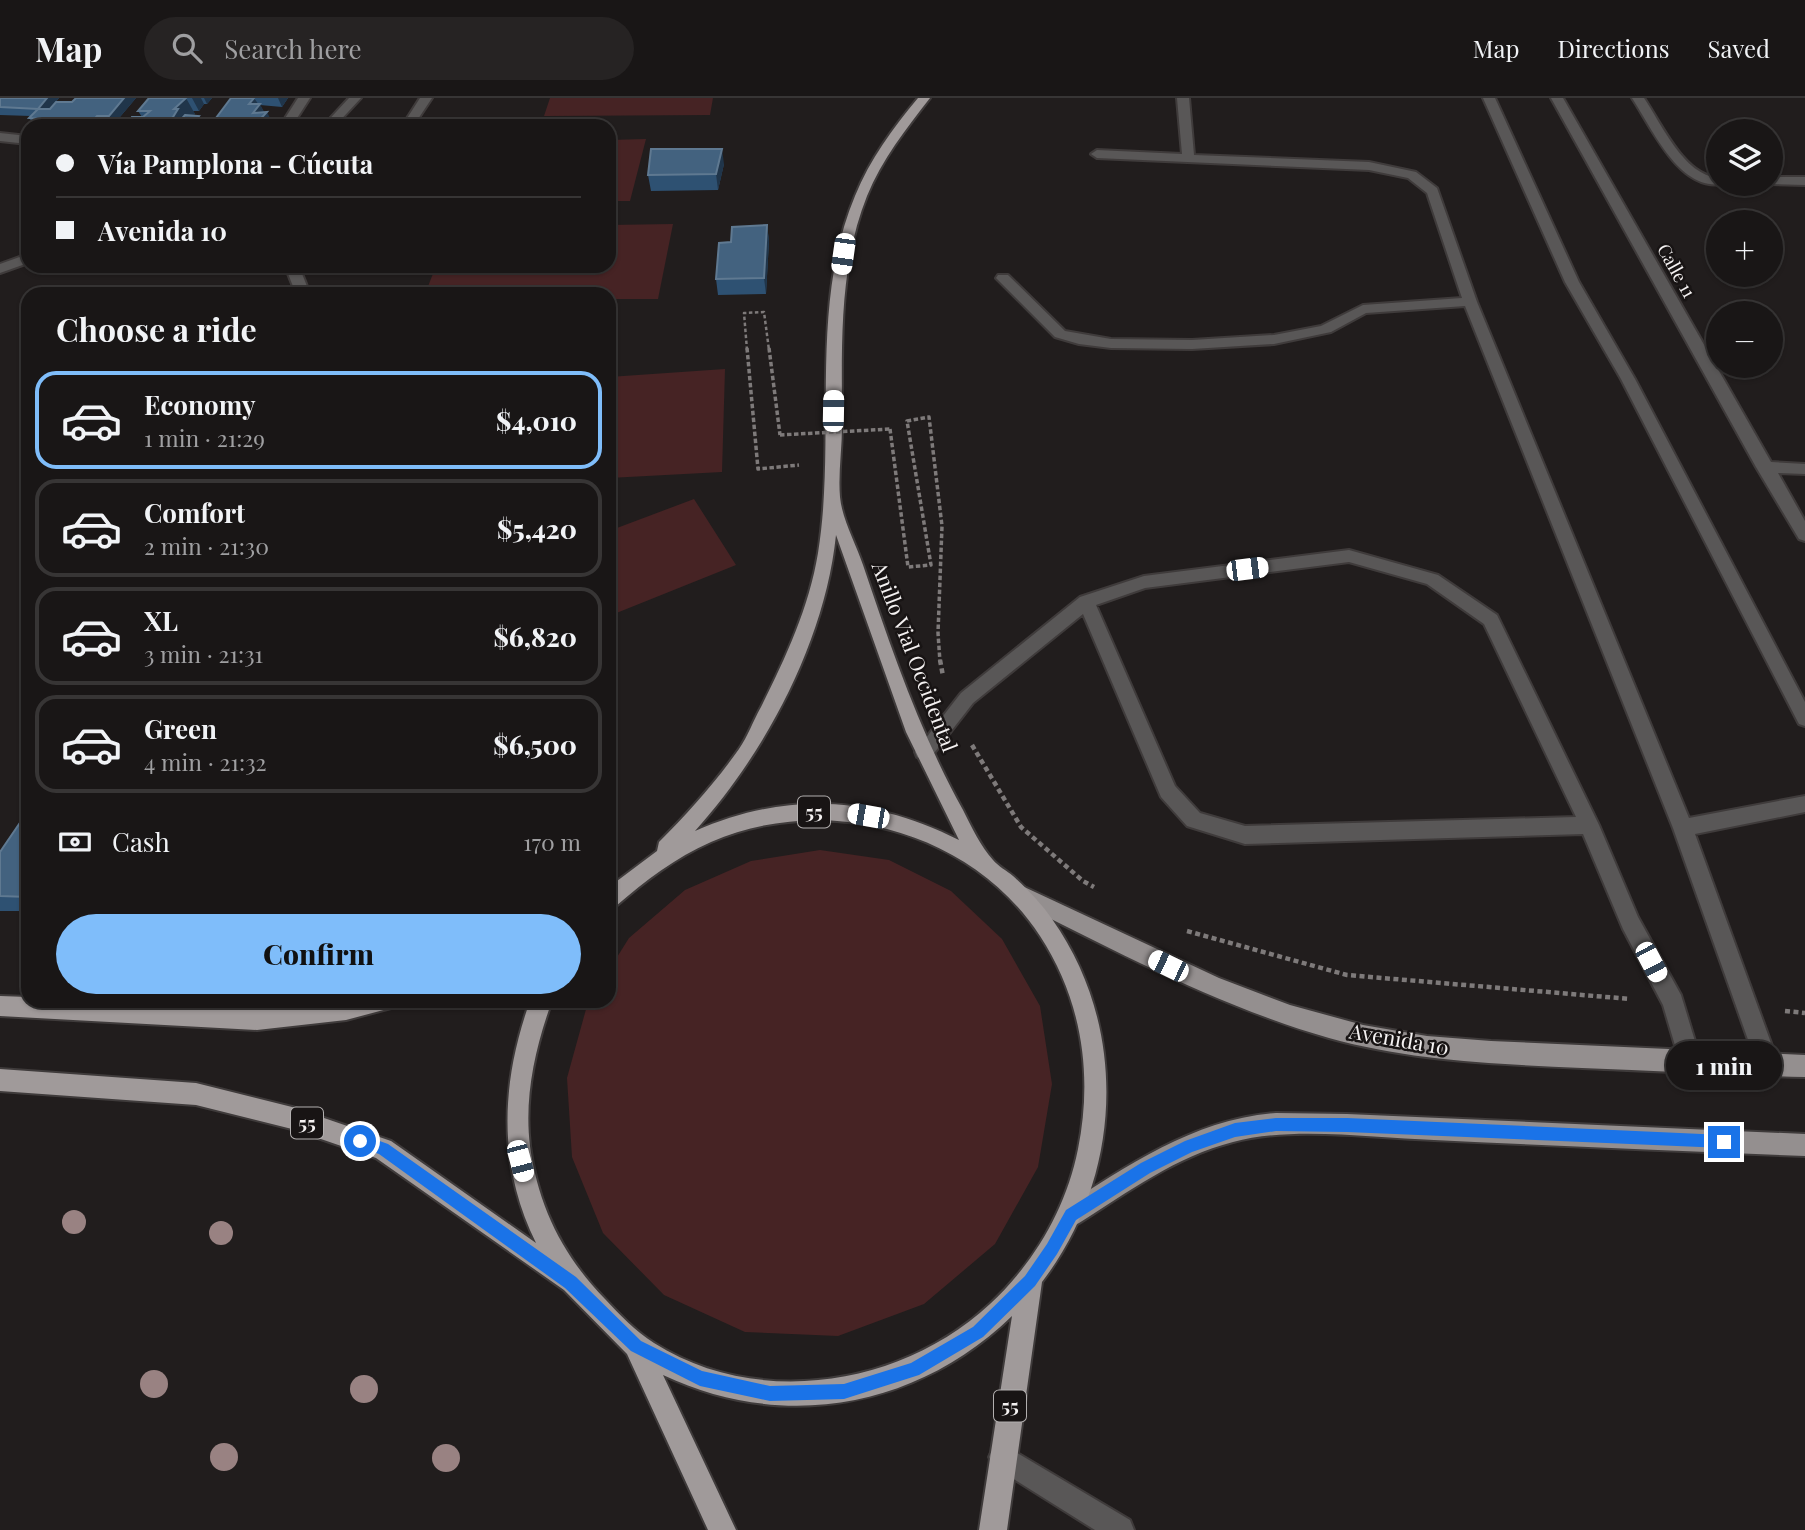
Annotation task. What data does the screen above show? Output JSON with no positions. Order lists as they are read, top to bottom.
{
  "streets": {
    "highway": ["Anillo Vial Occidental", "55"],
    "main road": ["Avenida 10"],
    "street": ["Calle 11"]
  },
  "crossings": [
    ["Anillo Vial Occidental", "55"],
    ["55", "Avenida 10"]
  ],
  "page": {
    "header": "Map",
    "search": "Search here",
    "nav": ["Map", "Directions", "Saved"],
    "map_buttons": ["+", "−"],
    "banner": ["Vía Pamplona - Cúcuta", "Avenida 10"],
    "heading": "Choose a ride",
    "list": [
      {
        "name": "Economy",
        "note": "1 min · 21:29",
        "value": "$4,010"
      },
      {
        "name": "Comfort",
        "note": "2 min · 21:30",
        "value": "$5,420"
      },
      {
        "name": "XL",
        "note": "3 min · 21:31",
        "value": "$6,820"
      },
      {
        "name": "Green",
        "note": "4 min · 21:32",
        "value": "$6,500"
      }
    ],
    "pay": ["Cash", "170 m"],
    "buttons": "Confirm",
    "bubble": "1 min"
  }
}
